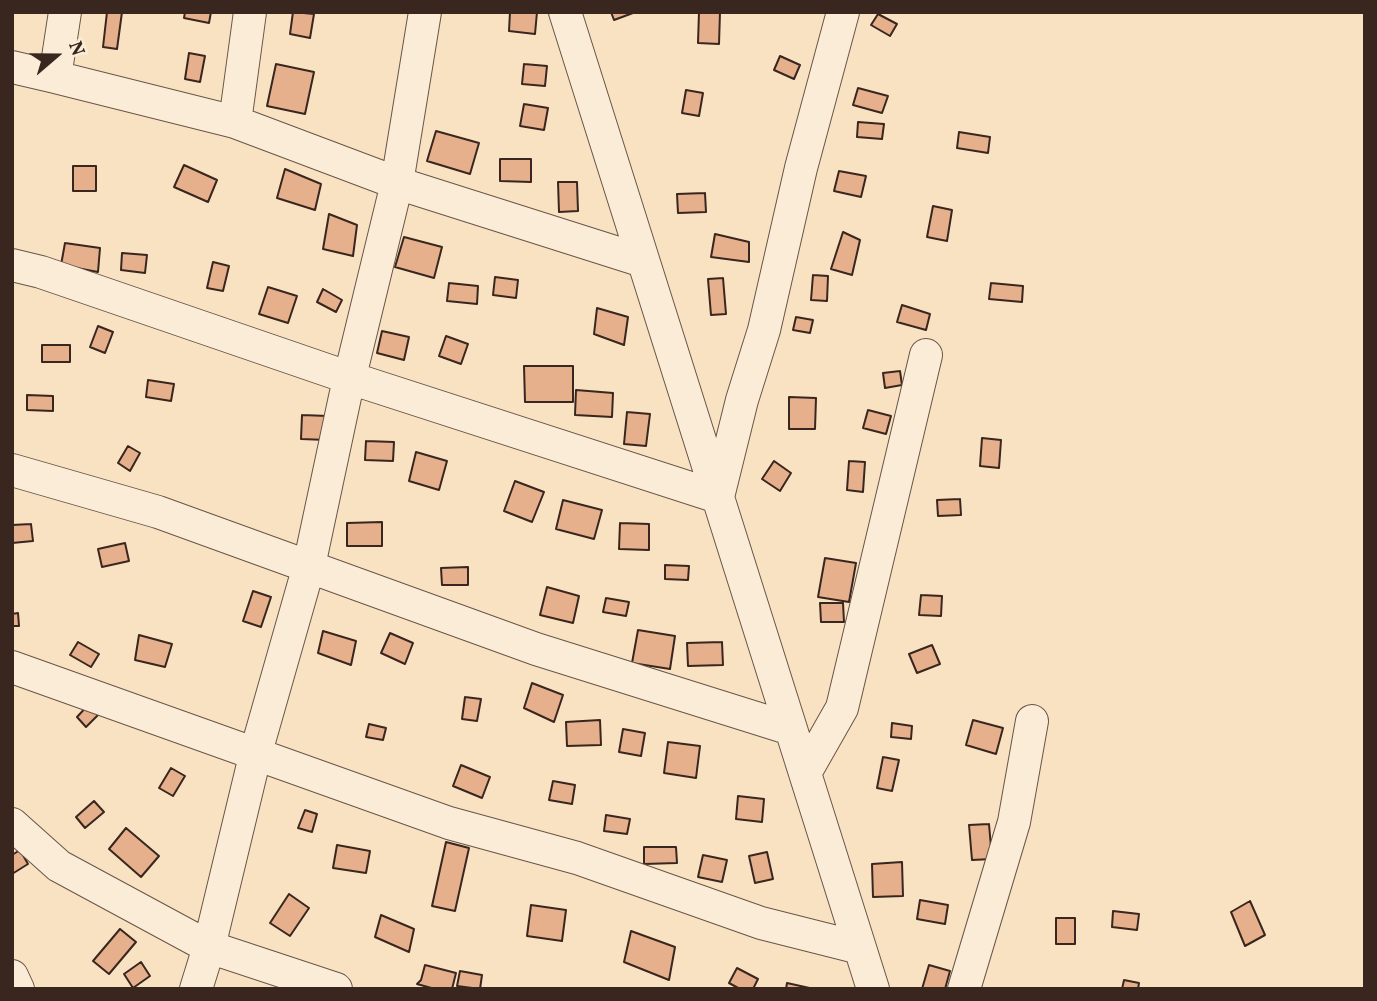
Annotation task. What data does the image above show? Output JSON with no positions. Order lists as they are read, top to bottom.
{
  "north": "right"
}
